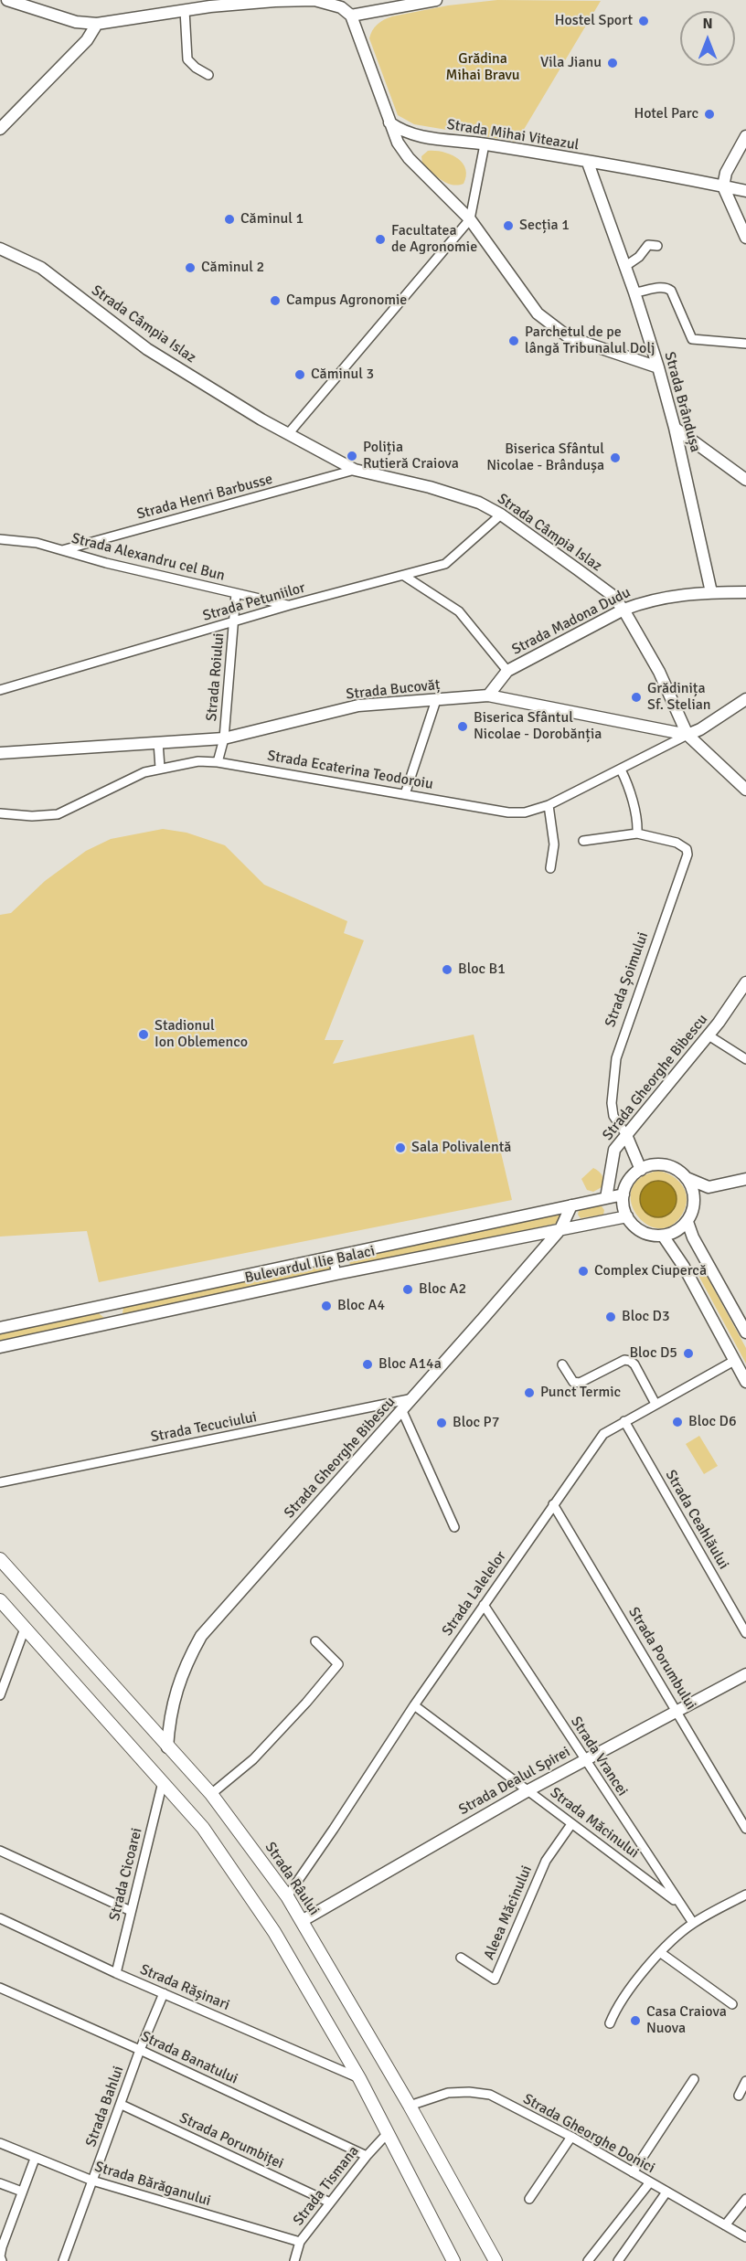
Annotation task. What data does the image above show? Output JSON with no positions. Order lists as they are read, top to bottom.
{
  "streets": {
    "main road": ["Strada Râului"],
    "street": [
      "Strada Mihai Viteazul",
      "Strada Câmpia Islaz",
      "Strada Brândușa",
      "Strada Henri Barbusse",
      "Strada Alexandru cel Bun",
      "Strada Petuniilor",
      "Strada Madona Dudu",
      "Strada Roiului",
      "Strada Bucovăț",
      "Strada Ecaterina Teodoroiu",
      "Strada Șoimului",
      "Strada Gheorghe Bibescu",
      "Bulevardul Ilie Balaci",
      "Strada Tecuciului",
      "Strada Ceahlăului",
      "Strada Lalelelor",
      "Strada Porumbului",
      "Strada Vrancei",
      "Strada Dealul Spirei",
      "Strada Măcinului",
      "Strada Cicoarei",
      "Aleea Măcinului",
      "Strada Rășinari",
      "Strada Banatului",
      "Strada Bahlui",
      "Strada Gheorghe Donici",
      "Strada Porumbiței",
      "Strada Bărăganului",
      "Strada Tismana"
    ]
  },
  "crossings": [
    ["Strada Mihai Viteazul", "Strada Brândușa"],
    ["Strada Câmpia Islaz", "Strada Henri Barbusse"],
    ["Strada Câmpia Islaz", "Strada Petuniilor"],
    ["Strada Câmpia Islaz", "Strada Madona Dudu"],
    ["Strada Câmpia Islaz", "Strada Bucovăț"],
    ["Strada Câmpia Islaz", "Strada Ecaterina Teodoroiu"],
    ["Strada Brândușa", "Strada Madona Dudu"],
    ["Strada Henri Barbusse", "Strada Alexandru cel Bun"],
    ["Strada Alexandru cel Bun", "Strada Petuniilor"],
    ["Strada Alexandru cel Bun", "Strada Roiului"],
    ["Strada Petuniilor", "Strada Roiului"],
    ["Strada Madona Dudu", "Strada Bucovăț"],
    ["Strada Roiului", "Strada Bucovăț"],
    ["Strada Roiului", "Strada Ecaterina Teodoroiu"],
    ["Strada Bucovăț", "Strada Ecaterina Teodoroiu"],
    ["Strada Șoimului", "Strada Gheorghe Bibescu"],
    ["Strada Șoimului", "Bulevardul Ilie Balaci"],
    ["Strada Gheorghe Bibescu", "Bulevardul Ilie Balaci"],
    ["Strada Gheorghe Bibescu", "Strada Tecuciului"],
    ["Strada Gheorghe Bibescu", "Strada Râului"],
    ["Strada Ceahlăului", "Strada Lalelelor"],
    ["Strada Lalelelor", "Strada Porumbului"],
    ["Strada Lalelelor", "Strada Vrancei"],
    ["Strada Lalelelor", "Strada Măcinului"],
    ["Strada Lalelelor", "Strada Râului"],
    ["Strada Porumbului", "Strada Dealul Spirei"],
    ["Strada Vrancei", "Strada Dealul Spirei"],
    ["Strada Vrancei", "Strada Măcinului"],
    ["Strada Dealul Spirei", "Strada Măcinului"],
    ["Strada Dealul Spirei", "Strada Râului"],
    ["Strada Măcinului", "Aleea Măcinului"],
    ["Strada Cicoarei", "Strada Rășinari"],
    ["Strada Râului", "Strada Gheorghe Donici"],
    ["Strada Rășinari", "Strada Bahlui"],
    ["Strada Banatului", "Strada Bahlui"],
    ["Strada Banatului", "Strada Tismana"],
    ["Strada Bahlui", "Strada Porumbiței"],
    ["Strada Bahlui", "Strada Bărăganului"],
    ["Strada Porumbiței", "Strada Tismana"],
    ["Strada Bărăganului", "Strada Tismana"]
  ],
  "parks": ["Grădina Mihai Bravu"],
  "places": [
    "Hostel Sport",
    "Vila Jianu",
    "Hotel Parc",
    "Căminul 1",
    "Secția 1",
    "Facultatea de Agronomie",
    "Căminul 2",
    "Campus Agronomie",
    "Parchetul de pe lângă Tribunalul Dolj",
    "Căminul 3",
    "Poliția Rutieră Craiova",
    "Biserica Sfântul Nicolae - Brândușa",
    "Grădinița Sf. Stelian",
    "Biserica Sfântul Nicolae - Dorobănția",
    "Bloc B1",
    "Stadionul Ion Oblemenco",
    "Sala Polivalentă",
    "Complex Ciupercă",
    "Bloc A2",
    "Bloc A4",
    "Bloc D3",
    "Bloc D5",
    "Bloc A14a",
    "Punct Termic",
    "Bloc D6",
    "Bloc P7",
    "Casa Craiova Nuova"
  ],
  "north": "top"
}
